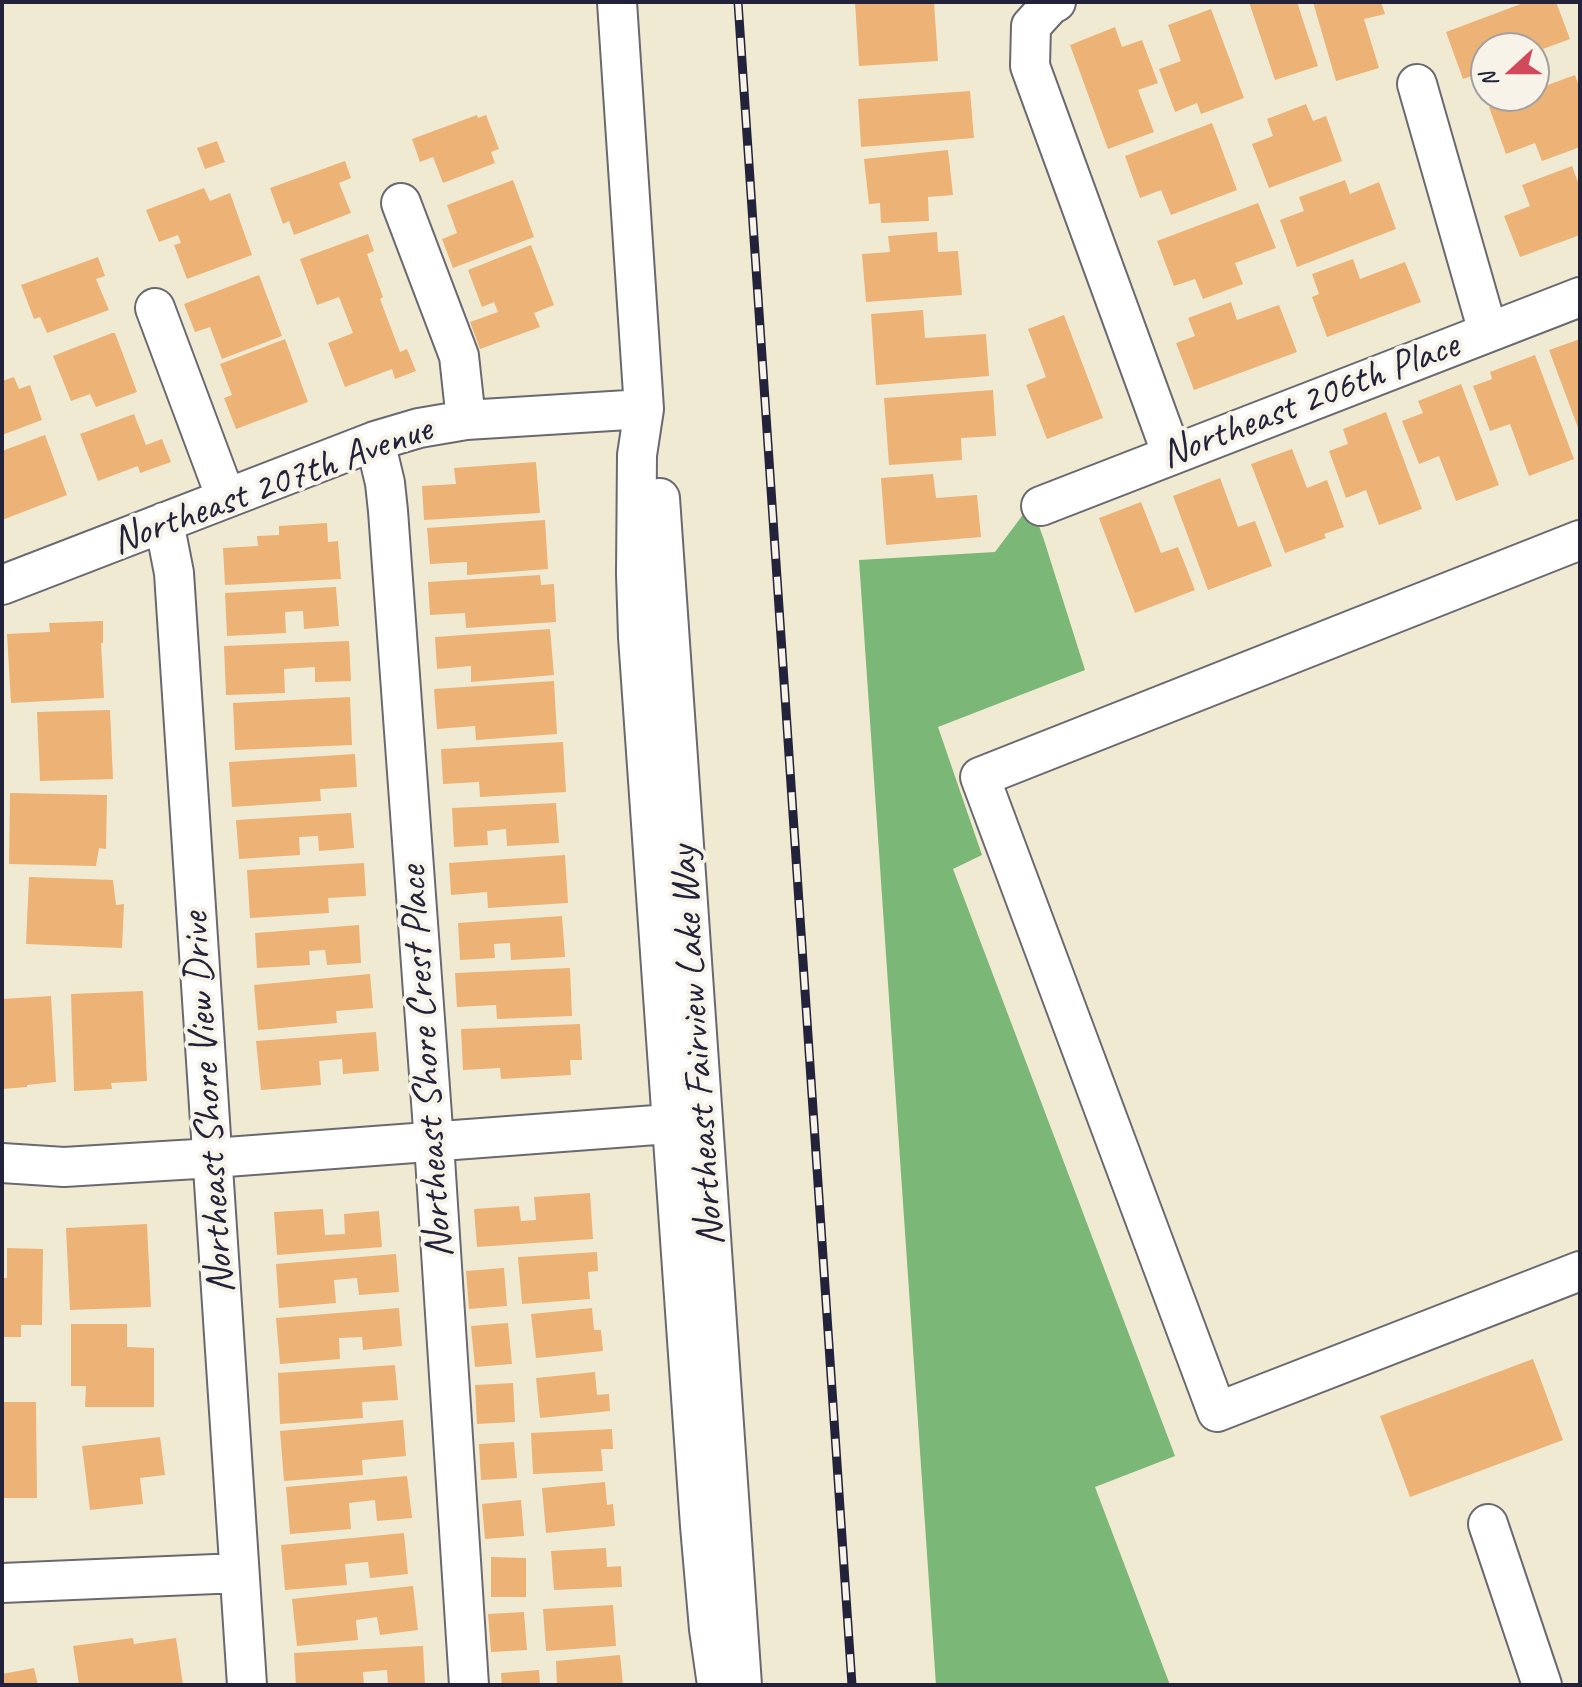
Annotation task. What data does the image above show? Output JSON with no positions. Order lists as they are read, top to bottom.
{
  "streets": {
    "street": [
      "Northeast 206th Place",
      "Northeast 207th Avenue",
      "Northeast Fairview Lake Way",
      "Northeast Shore Crest Place",
      "Northeast Shore View Drive"
    ]
  },
  "crossings": [
    ["Northeast 207th Avenue", "Northeast Fairview Lake Way"],
    ["Northeast 207th Avenue", "Northeast Shore Crest Place"],
    ["Northeast 207th Avenue", "Northeast Shore View Drive"]
  ],
  "north": "left"
}
